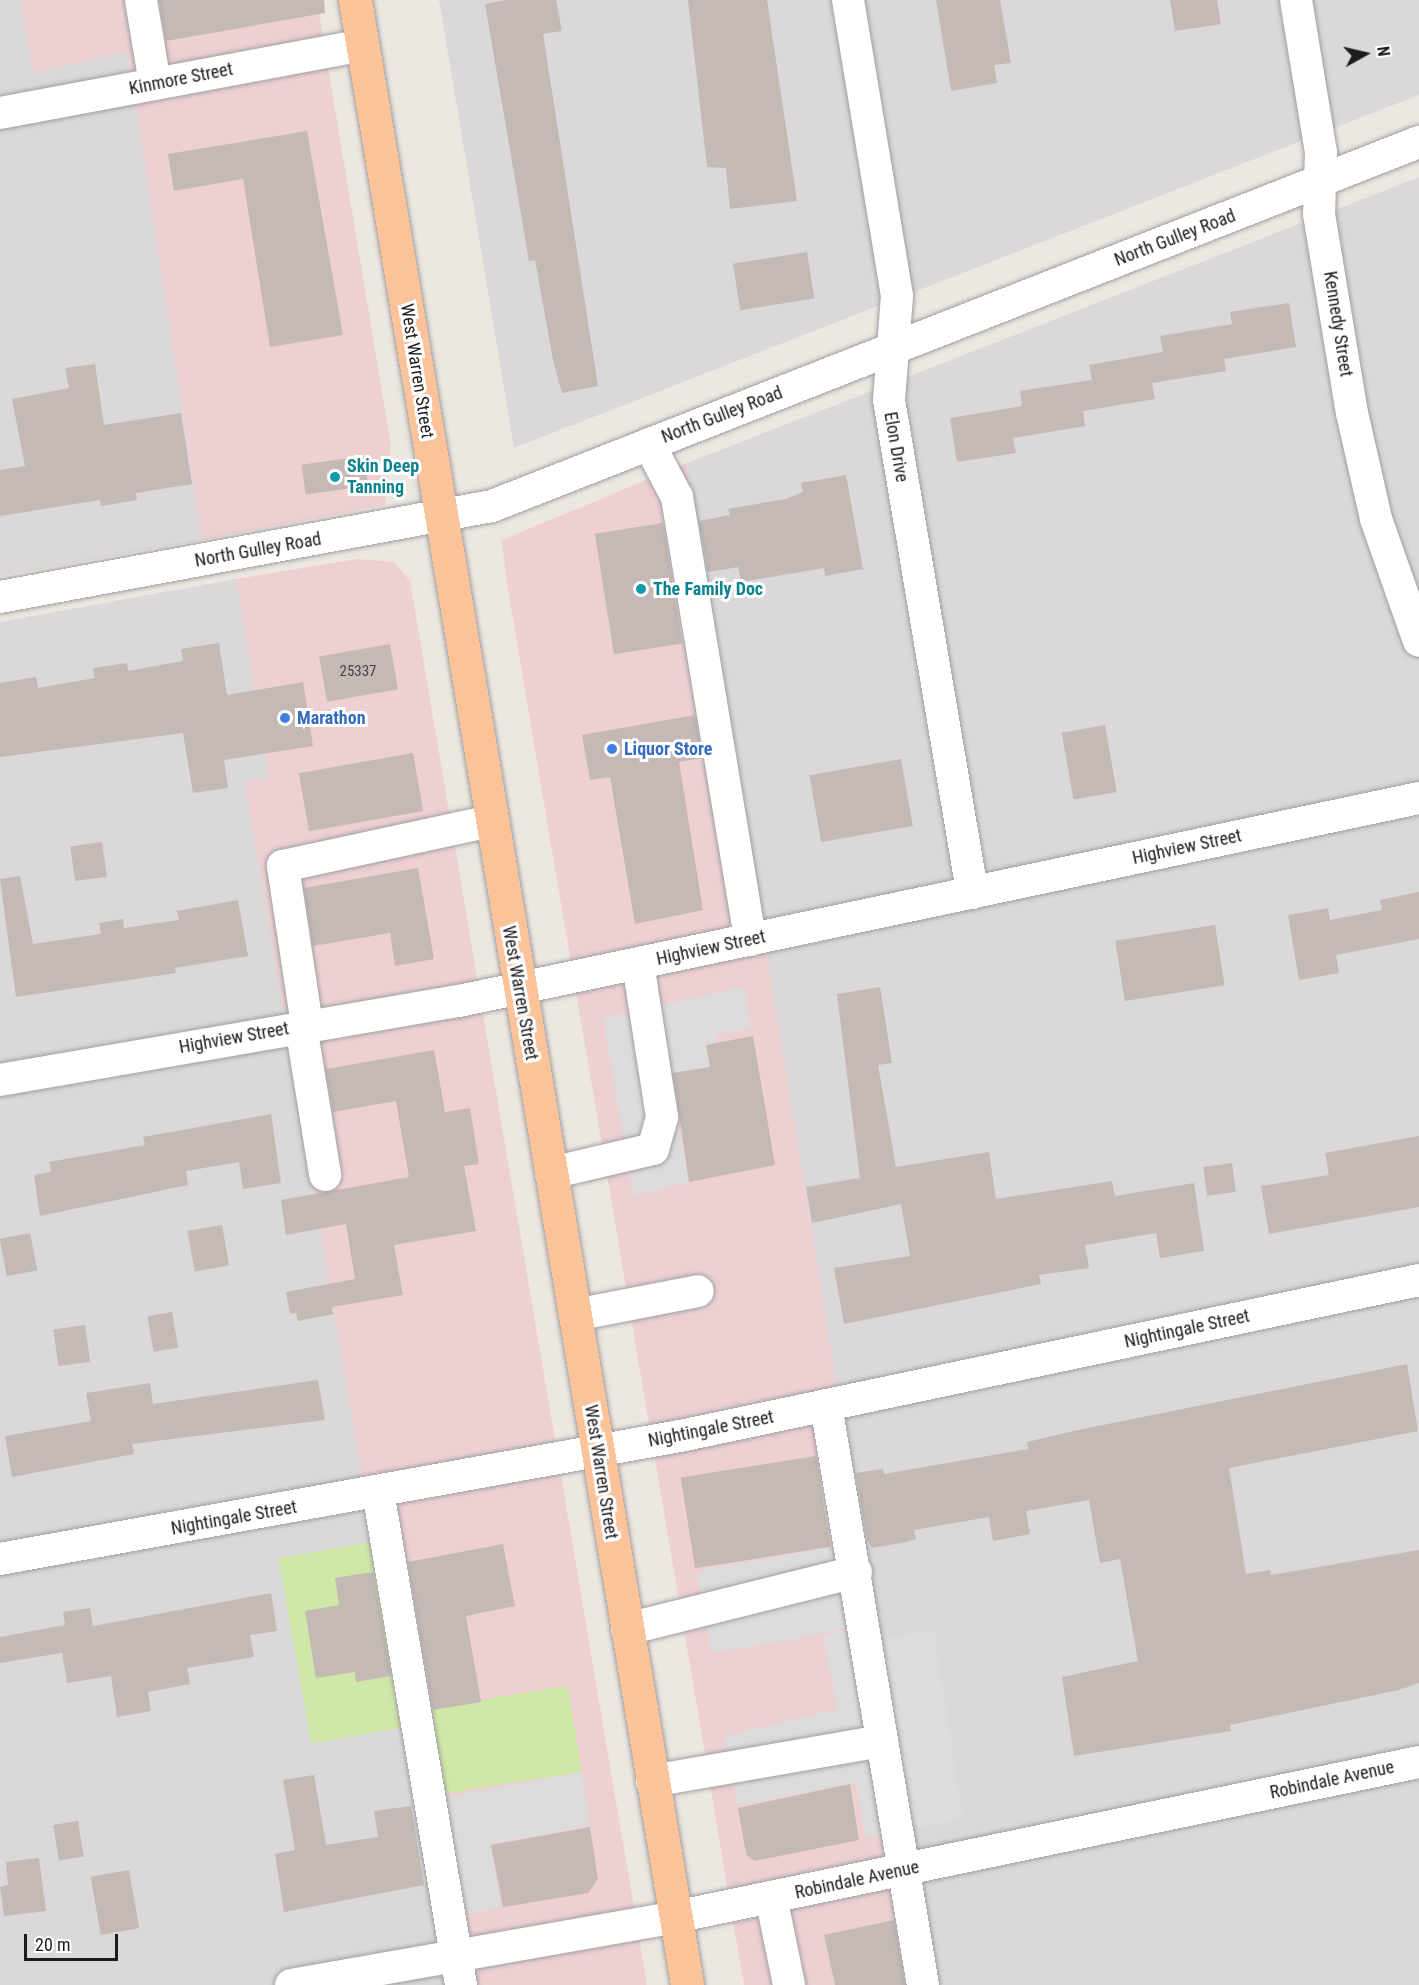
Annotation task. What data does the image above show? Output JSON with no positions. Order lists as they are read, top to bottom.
{
  "streets": {
    "main road": ["West Warren Street"],
    "street": [
      "Kinmore Street",
      "North Gulley Road",
      "Kennedy Street",
      "Elon Drive",
      "Highview Street",
      "Nightingale Street",
      "Robindale Avenue"
    ]
  },
  "crossings": [
    ["Kinmore Street", "West Warren Street"],
    ["North Gulley Road", "Kennedy Street"],
    ["North Gulley Road", "West Warren Street"],
    ["North Gulley Road", "Elon Drive"],
    ["West Warren Street", "Highview Street"],
    ["West Warren Street", "Nightingale Street"],
    ["West Warren Street", "Robindale Avenue"],
    ["Elon Drive", "Highview Street"]
  ],
  "places": [
    "Skin Deep Tanning",
    "The Family Doc",
    "Marathon",
    "Liquor Store"
  ],
  "house_numbers": ["25337"],
  "scale_bar": "20 m",
  "north": "right"
}
